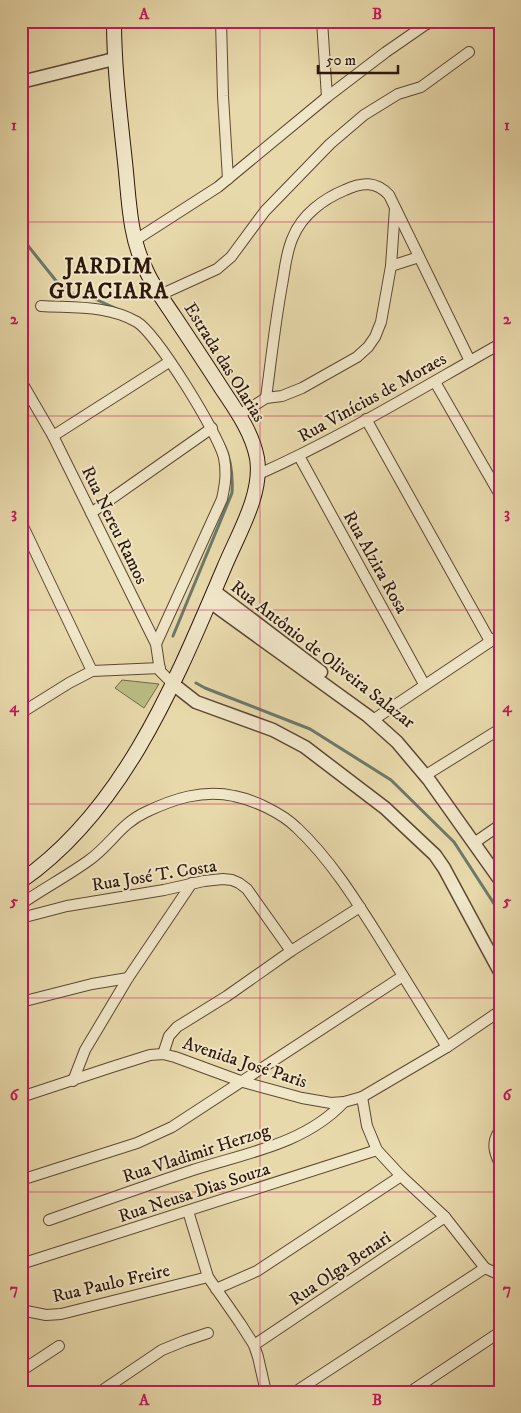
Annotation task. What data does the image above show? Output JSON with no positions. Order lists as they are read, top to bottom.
{
  "streets": {
    "main road": ["Estrada das Olarias"],
    "street": [
      "Rua Vinícius de Moraes",
      "Rua Nereu Ramos",
      "Rua Alzira Rosa",
      "Rua Antônio de Oliveira Salazar",
      "Rua José T. Costa",
      "Avenida José Paris",
      "Rua Vladimir Herzog",
      "Rua Neusa Dias Souza",
      "Rua Olga Benari",
      "Rua Paulo Freire"
    ]
  },
  "crossings": [
    ["Estrada das Olarias", "Rua Vinícius de Moraes"],
    ["Estrada das Olarias", "Rua Nereu Ramos"],
    ["Estrada das Olarias", "Rua Antônio de Oliveira Salazar"],
    ["Rua Vinícius de Moraes", "Rua Alzira Rosa"],
    ["Avenida José Paris", "Rua Vladimir Herzog"]
  ],
  "districts": ["JARDIM GUACIARA"],
  "scale_bar": "50 m",
  "grid": {
    "columns": ["A", "B"],
    "rows": [
      "1",
      "2",
      "3",
      "4",
      "5",
      "6",
      "7"
    ]
  }
}
